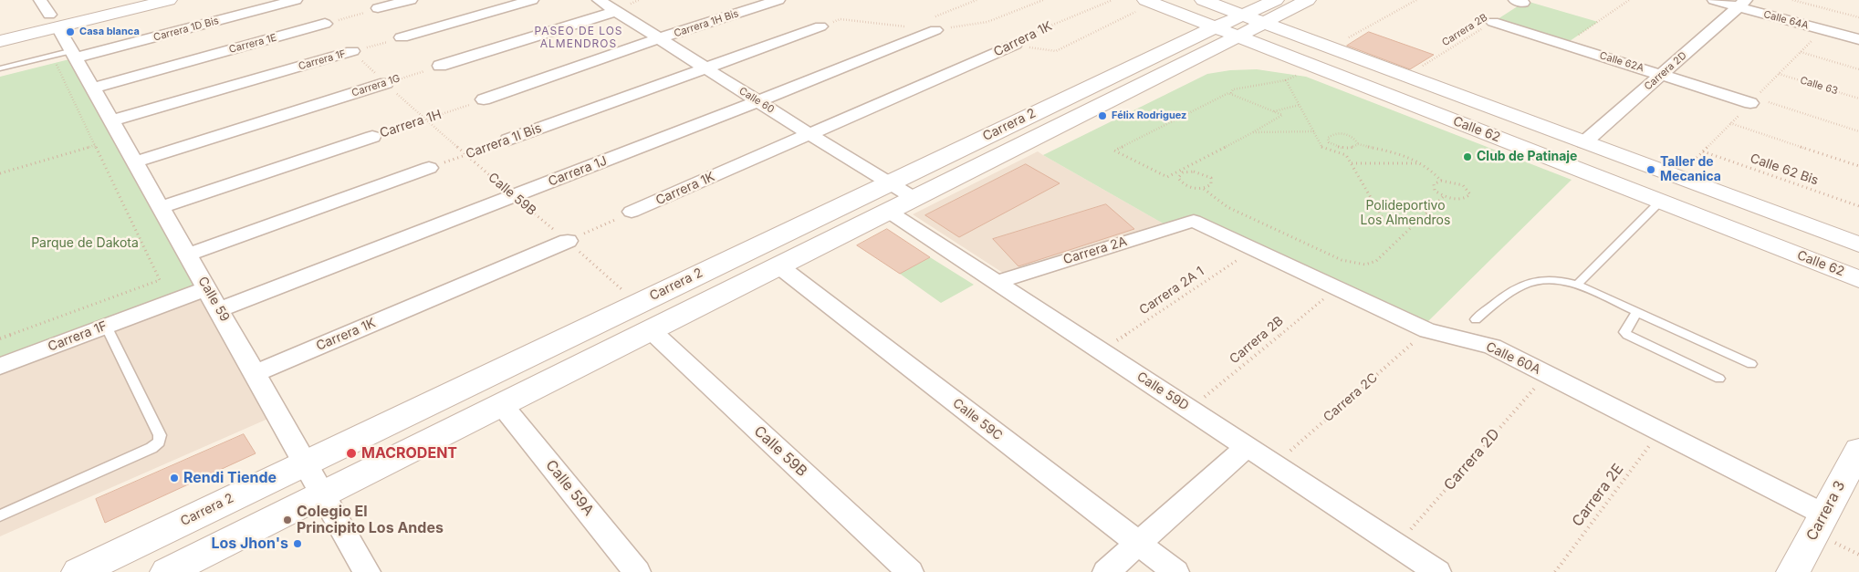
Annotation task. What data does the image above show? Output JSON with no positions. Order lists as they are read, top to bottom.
{
  "streets": {
    "street": [
      "Calle 64A",
      "Carrera 1H Bis",
      "Carrera 1D Bis",
      "Carrera 1K",
      "Carrera 1E",
      "Carrera 1F",
      "Calle 62A",
      "Carrera 2D",
      "Carrera 1G",
      "Calle 60",
      "Carrera 1H",
      "Carrera 2",
      "Calle 62",
      "Carrera 1I Bis",
      "Carrera 1J",
      "Calle 59B",
      "Carrera 2A",
      "Calle 59",
      "Calle 60A",
      "Calle 59D",
      "Calle 59C",
      "Calle 59A",
      "Carrera 3"
    ],
    "path": [
      "Carrera 2B",
      "Calle 63",
      "Calle 62 Bis",
      "Carrera 2A 1",
      "Carrera 2C",
      "Carrera 2E"
    ]
  },
  "crossings": [
    ["Calle 64A", "Carrera 2D"],
    ["Carrera 1H Bis", "Calle 60"],
    ["Carrera 1D Bis", "Calle 59"],
    ["Carrera 2B", "Calle 62A"],
    ["Carrera 2B", "Calle 60A"],
    ["Carrera 2B", "Calle 59D"],
    ["Carrera 1K", "Calle 60"],
    ["Carrera 1K", "Calle 59B"],
    ["Carrera 1K", "Calle 59"],
    ["Carrera 1E", "Calle 59"],
    ["Carrera 1F", "Calle 59B"],
    ["Carrera 1F", "Calle 59"],
    ["Calle 62A", "Carrera 2D"],
    ["Carrera 2D", "Calle 62"],
    ["Carrera 2D", "Calle 60A"],
    ["Carrera 2D", "Calle 59D"],
    ["Carrera 1G", "Calle 59B"],
    ["Carrera 1G", "Calle 59"],
    ["Calle 60", "Carrera 2"],
    ["Calle 60", "Carrera 1I Bis"],
    ["Calle 60", "Carrera 1J"],
    ["Carrera 1H", "Calle 59B"],
    ["Carrera 1H", "Calle 59"],
    ["Carrera 2", "Calle 62"],
    ["Carrera 2", "Calle 59B"],
    ["Carrera 2", "Calle 59"],
    ["Carrera 2", "Calle 59D"],
    ["Carrera 2", "Calle 59C"],
    ["Carrera 2", "Calle 59A"],
    ["Carrera 1I Bis", "Calle 59B"],
    ["Carrera 1J", "Calle 59B"],
    ["Carrera 1J", "Calle 59"],
    ["Carrera 2A", "Calle 60A"],
    ["Carrera 2A", "Calle 59D"],
    ["Carrera 2A 1", "Calle 60A"],
    ["Carrera 2A 1", "Calle 59D"],
    ["Calle 60A", "Carrera 2C"],
    ["Calle 60A", "Carrera 2E"],
    ["Calle 60A", "Carrera 3"],
    ["Calle 59D", "Carrera 2C"]
  ],
  "districts": ["PASEO DE LOS ALMENDROS"],
  "parks": ["Polideportivo Los Almendros", "Parque de Dakota"],
  "places": [
    "Casa blanca",
    "Félix Rodriguez",
    "Club de Patinaje",
    "Taller de Mecanica",
    "MACRODENT",
    "Rendi Tiende",
    "Colegio El Principito Los Andes",
    "Los Jhon's"
  ]
}
